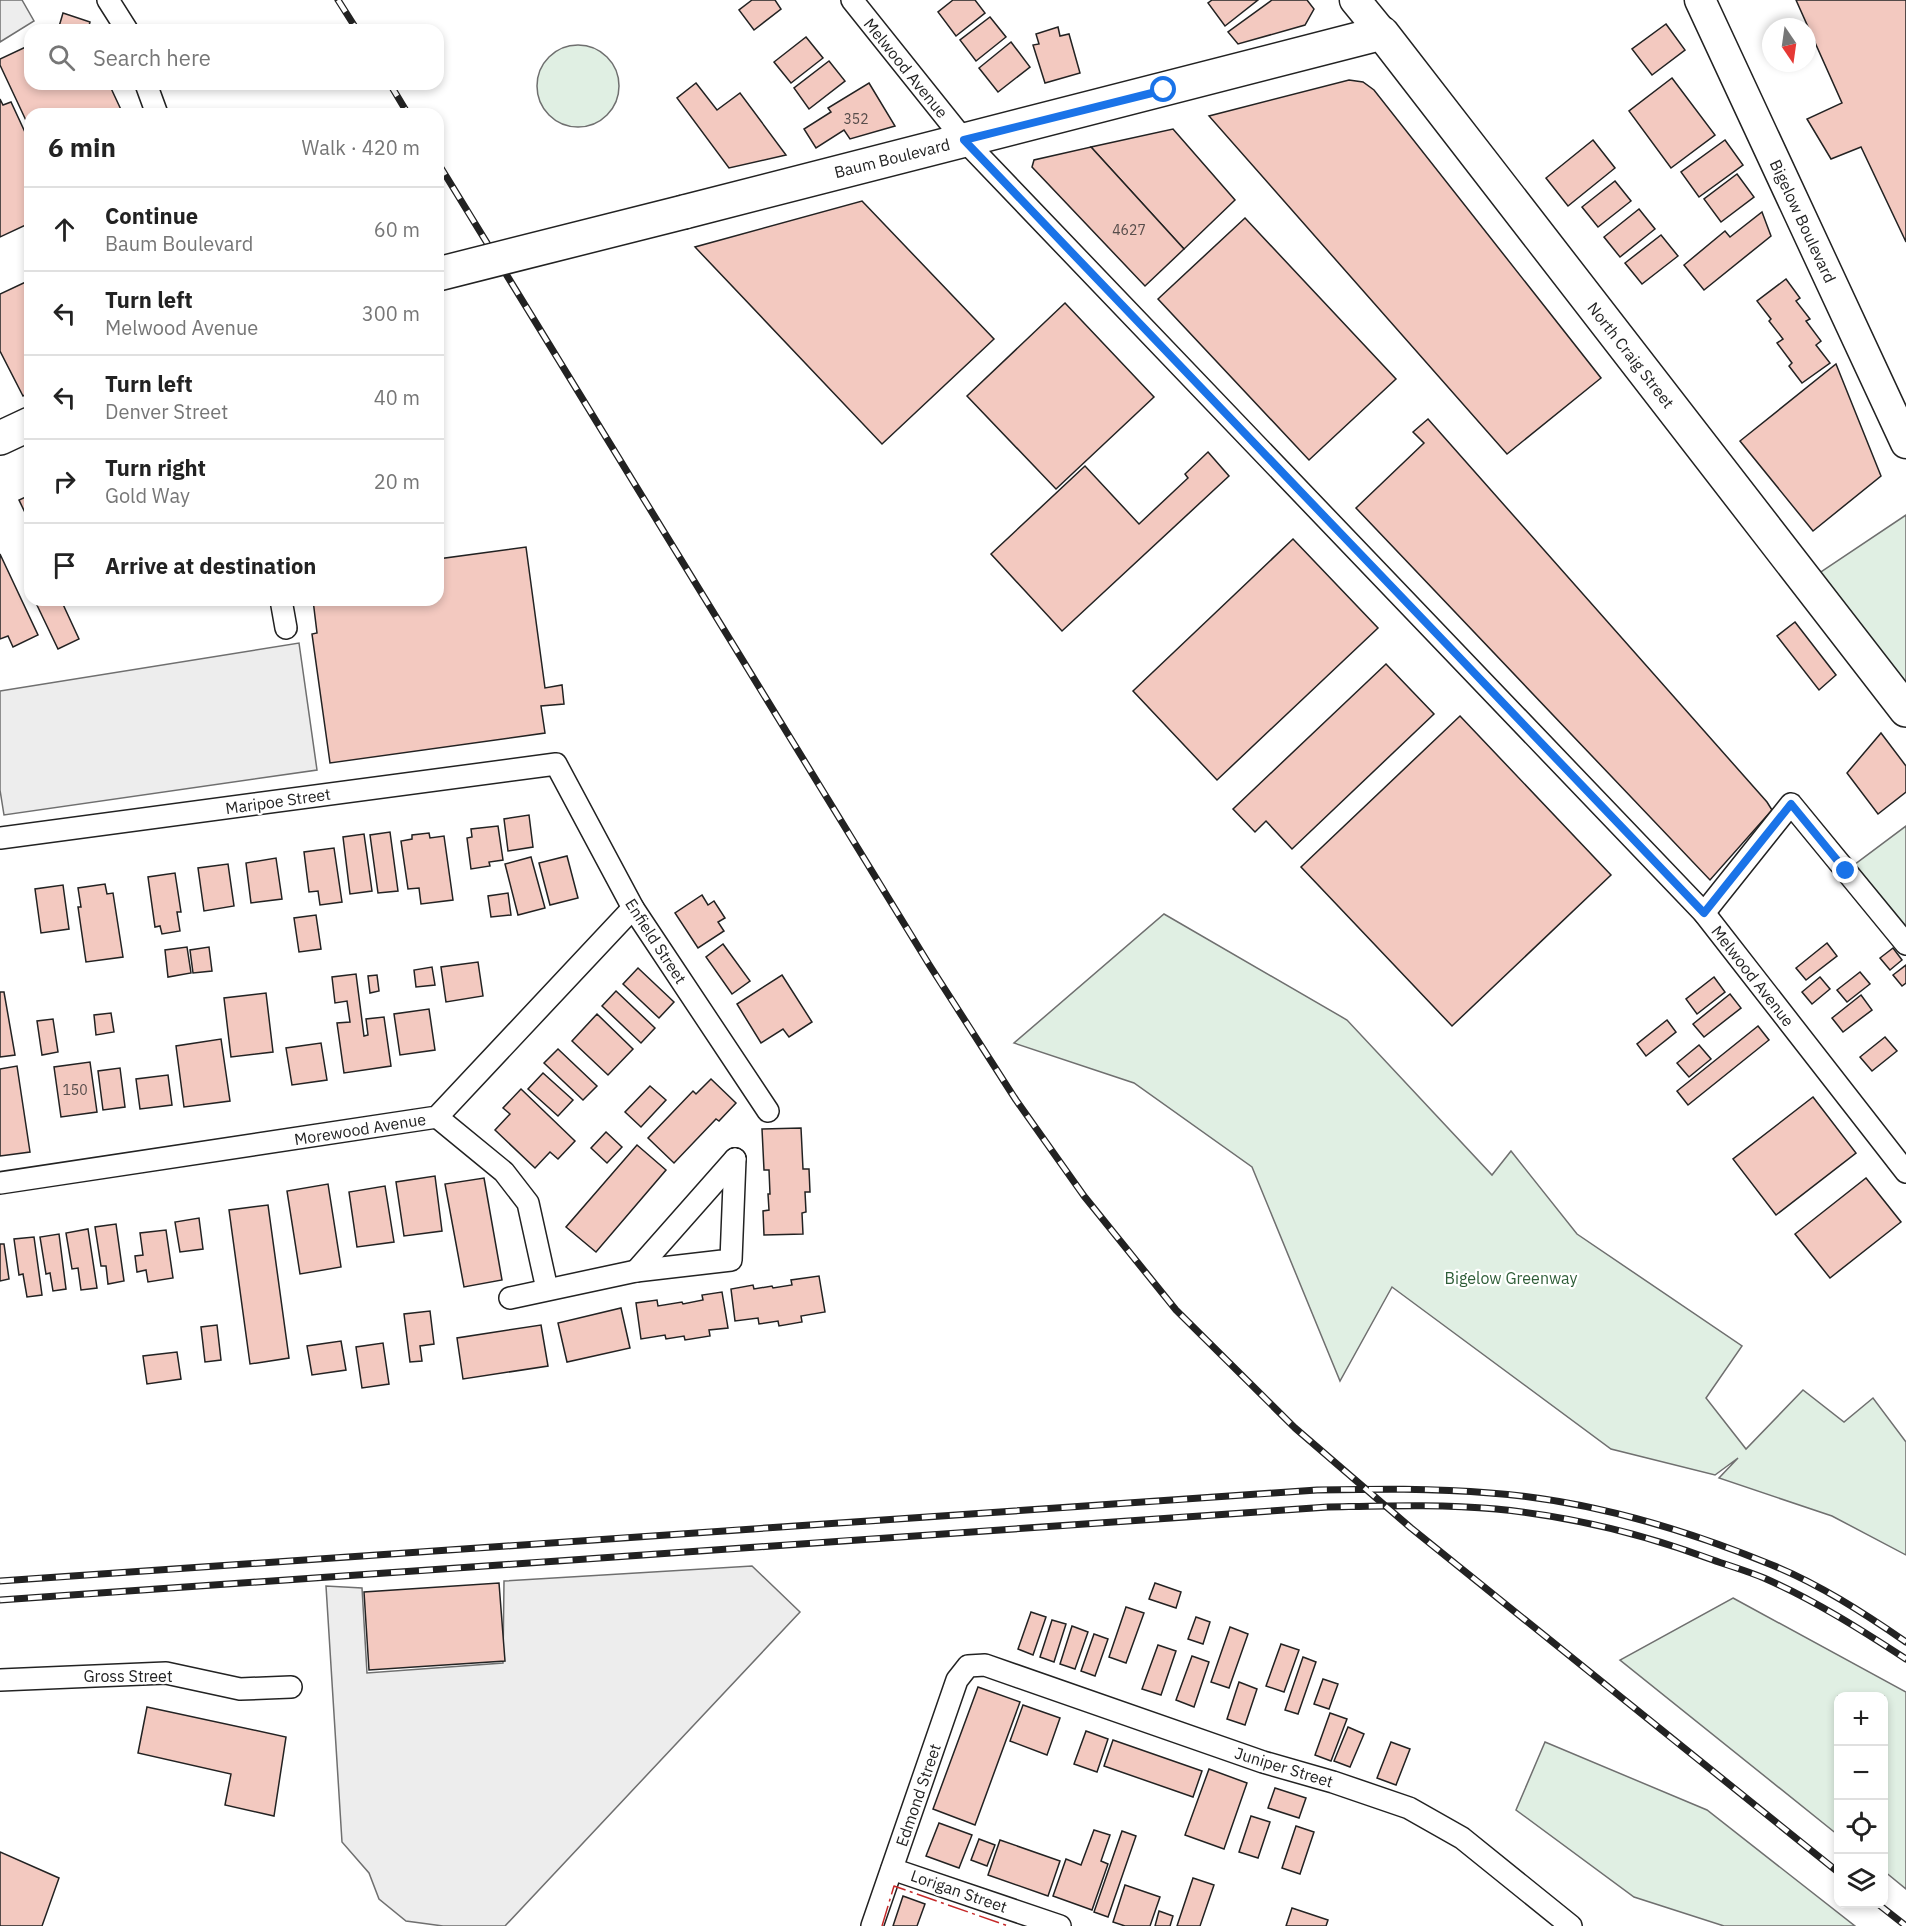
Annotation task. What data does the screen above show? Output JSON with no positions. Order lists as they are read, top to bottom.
{
  "streets": {
    "main road": ["Baum Boulevard", "Bigelow Boulevard", "North Craig Street"],
    "street": [
      "Melwood Avenue",
      "Maripoe Street",
      "Enfield Street",
      "Morewood Avenue",
      "Gross Street",
      "Juniper Street",
      "Edmond Street",
      "Lorigan Street"
    ]
  },
  "crossings": [
    ["Melwood Avenue", "Baum Boulevard"],
    ["Baum Boulevard", "North Craig Street"],
    ["Maripoe Street", "Enfield Street"],
    ["Enfield Street", "Morewood Avenue"],
    ["Juniper Street", "Edmond Street"],
    ["Edmond Street", "Lorigan Street"]
  ],
  "parks": ["Bigelow Greenway"],
  "house_numbers": ["352", "4627", "150"],
  "north": "bottom",
  "page": {
    "search": "Search here",
    "heading": ["6 min", "Walk · 420 m"],
    "list": [
      ["Continue", "Baum Boulevard", "60 m"],
      ["Turn left", "Melwood Avenue", "300 m"],
      ["Turn left", "Denver Street", "40 m"],
      ["Turn right", "Gold Way", "20 m"],
      "Arrive at destination"
    ],
    "map_buttons": ["+", "−"]
  }
}
